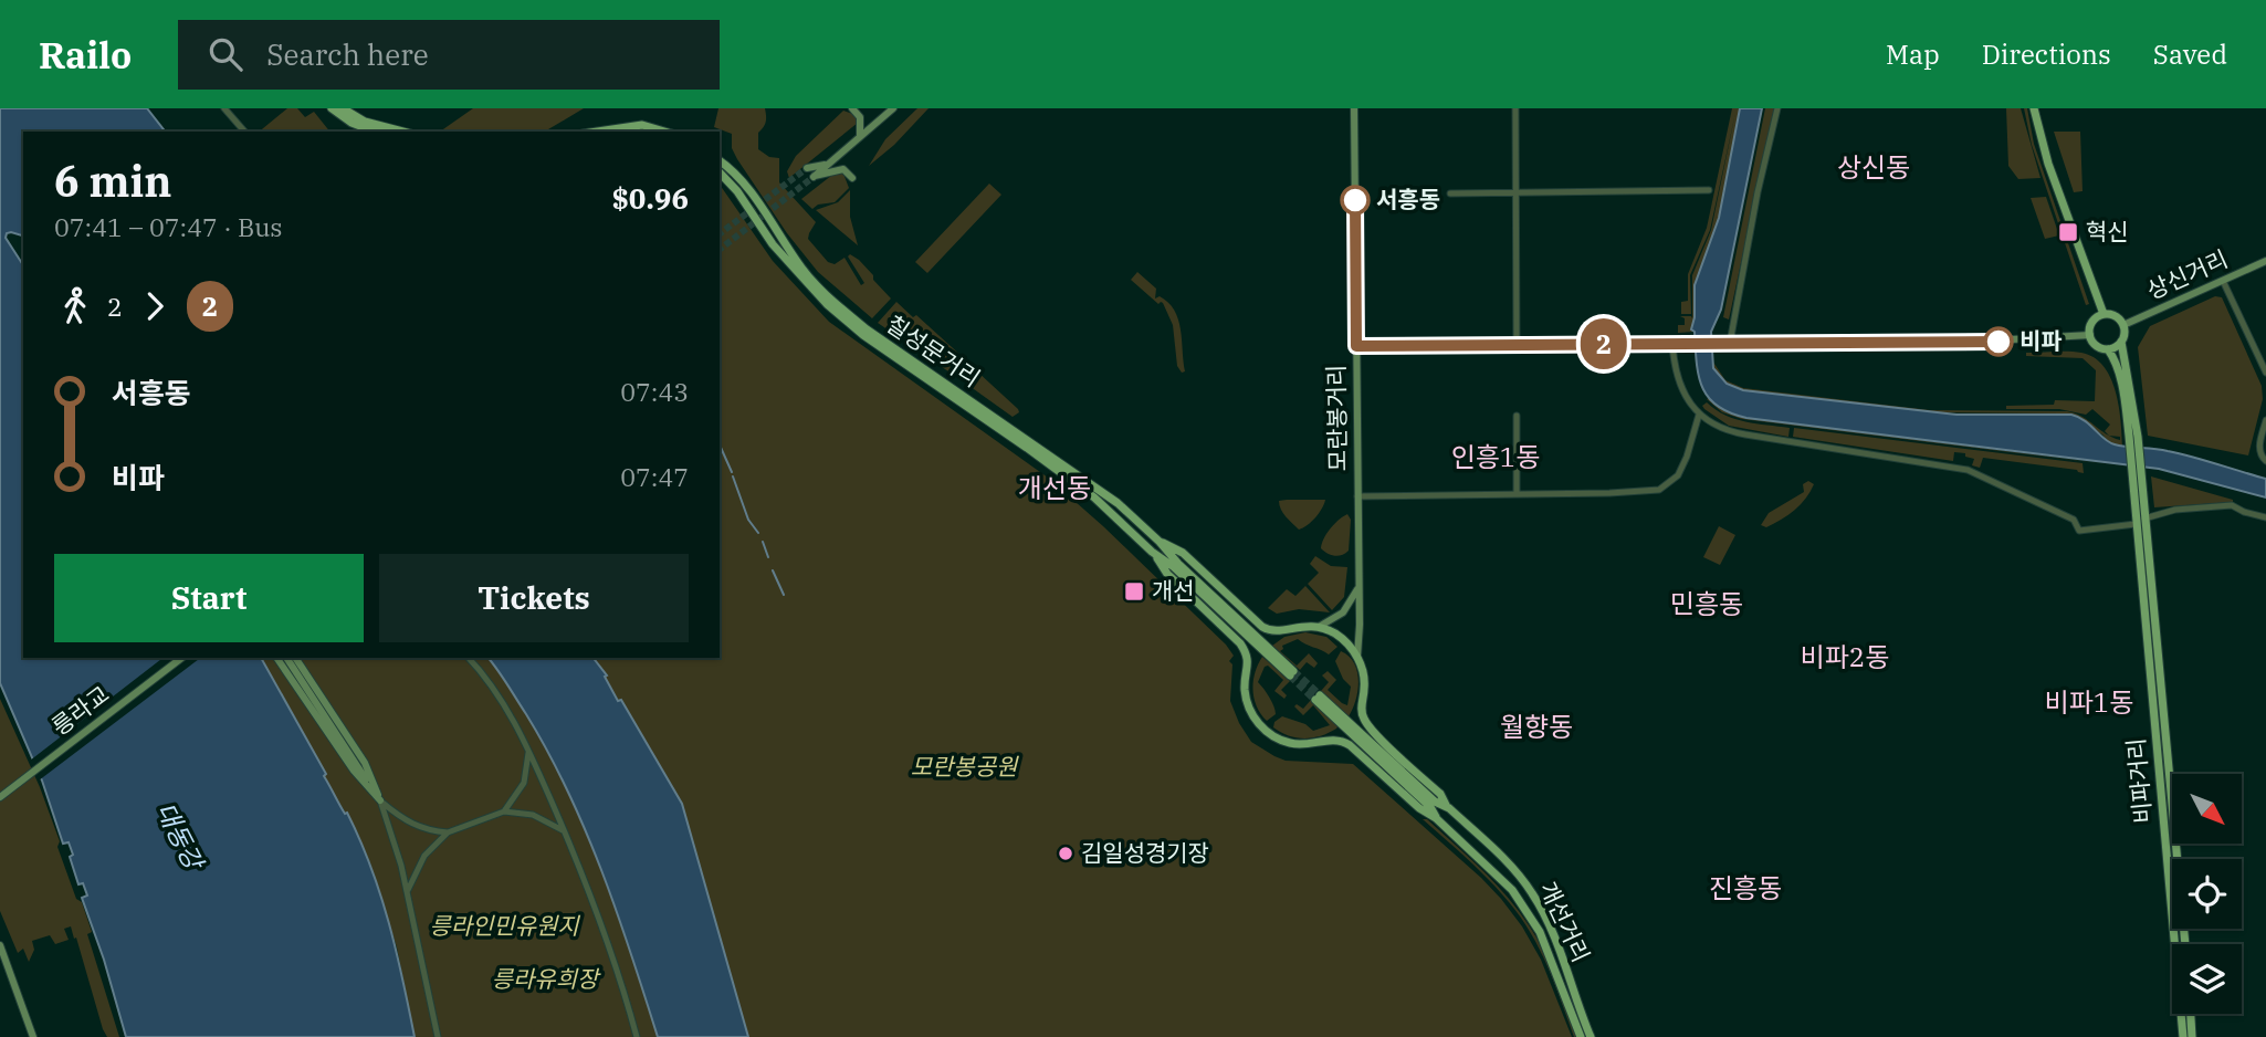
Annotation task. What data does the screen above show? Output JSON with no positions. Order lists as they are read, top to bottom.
{
  "streets": {
    "main road": [
      "상신거리",
      "칠성문거리",
      "모란봉거리",
      "릉라교",
      "비파거리",
      "개선거리"
    ]
  },
  "crossings": [
    ["칠성문거리", "개선거리"],
    ["모란봉거리", "개선거리"]
  ],
  "districts": [
    "상신동",
    "인흥1동",
    "개선동",
    "민흥동",
    "비파2동",
    "비파1동",
    "월향동",
    "진흥동"
  ],
  "water": ["대동강"],
  "parks": ["모란봉공원", "릉라인민유원지", "릉라유희장"],
  "places": {
    "other": ["서흥동", "비파", "김일성경기장"],
    "transit": ["혁신", "개선"]
  },
  "lines": ["bus line 2"],
  "north": "bottom right",
  "page": {
    "header": "Railo",
    "search": "Search here",
    "nav": ["Map", "Directions", "Saved"],
    "on_map": "2",
    "heading": ["6 min", "07:41 – 07:47 · Bus", "$0.96"],
    "legs": ["2", "2"],
    "list": [
      {
        "name": "서흥동",
        "value": "07:43"
      },
      {
        "name": "비파",
        "value": "07:47"
      }
    ],
    "buttons": ["Start", "Tickets"]
  }
}
